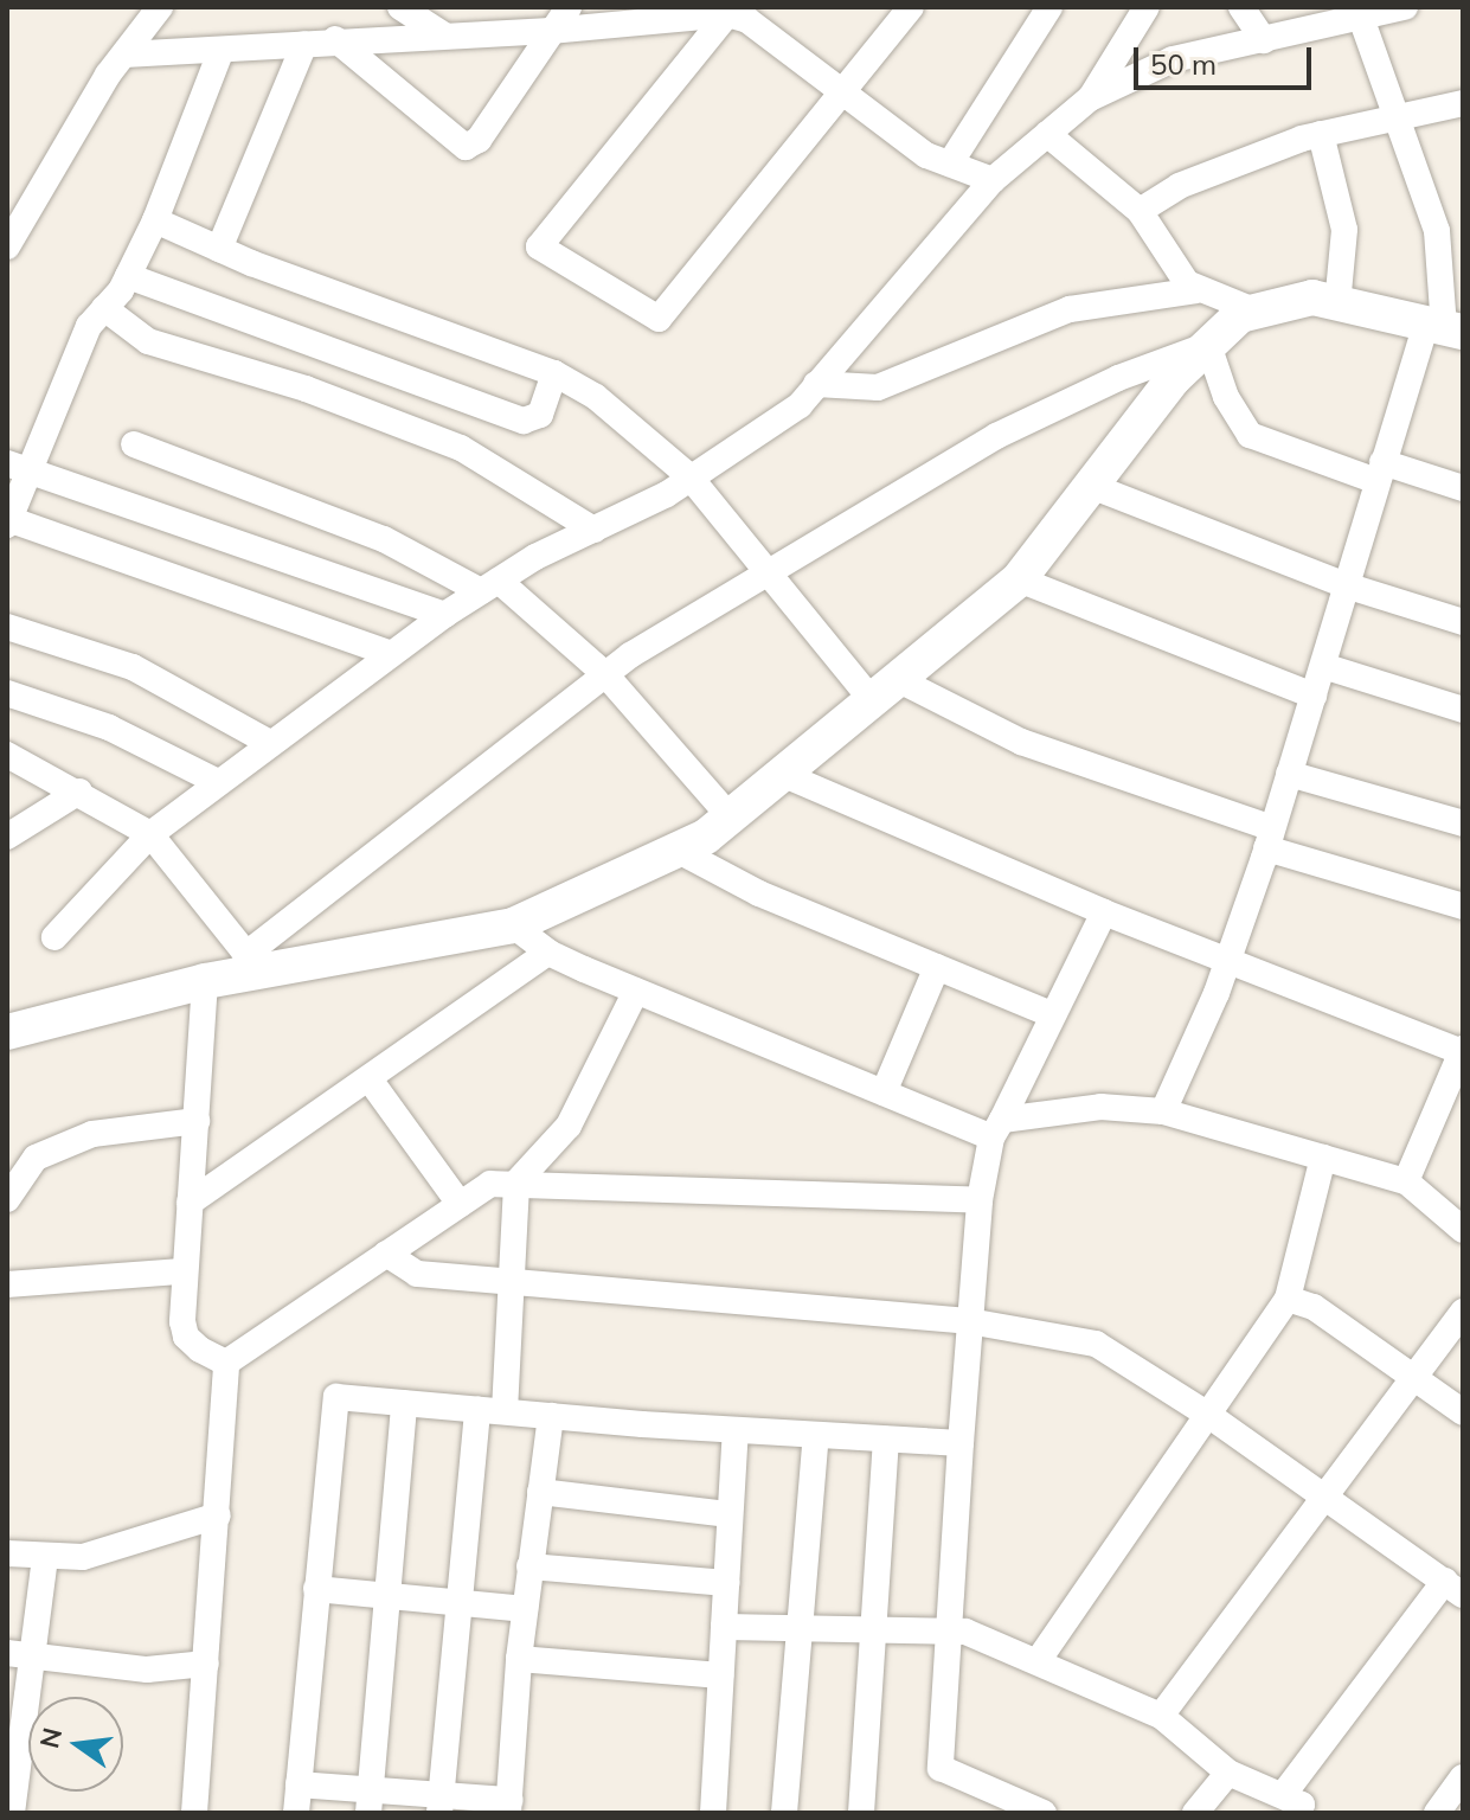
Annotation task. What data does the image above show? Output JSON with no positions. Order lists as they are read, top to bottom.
{
  "scale_bar": "50 m",
  "north": "left"
}
